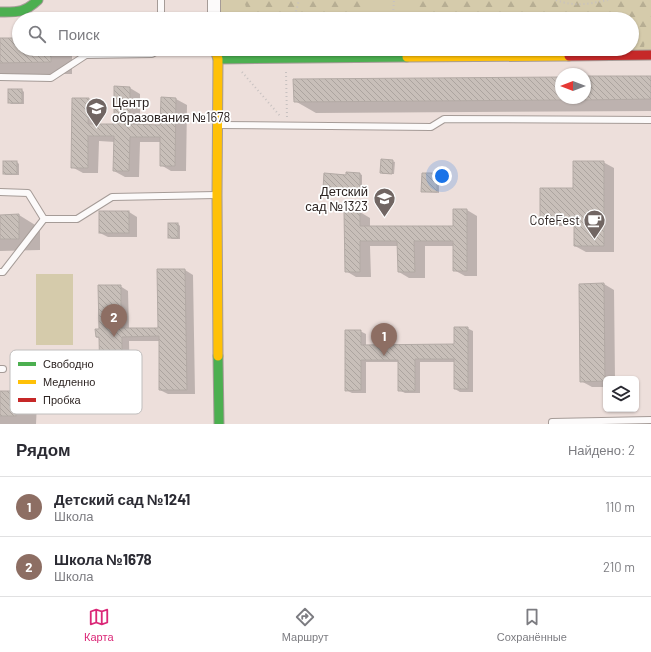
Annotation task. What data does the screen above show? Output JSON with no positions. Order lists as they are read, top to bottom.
{
  "places": {
    "school or university": ["Центр образования №1678", "Детский сад №1323"],
    "cafe": ["CofeFest"]
  },
  "legend": ["Свободно", "Медленно", "Пробка"],
  "north": "left",
  "page": {
    "search": "Поиск",
    "pins": ["2", "1"],
    "heading": ["Рядом", "Найдено: 2"],
    "list": [
      {
        "mark": "1",
        "name": "Детский сад №1241",
        "note": "Школа",
        "value": "110 m"
      },
      {
        "mark": "2",
        "name": "Школа №1678",
        "note": "Школа",
        "value": "210 m"
      }
    ],
    "nav": ["Карта", "Маршрут", "Сохранённые"]
  }
}
